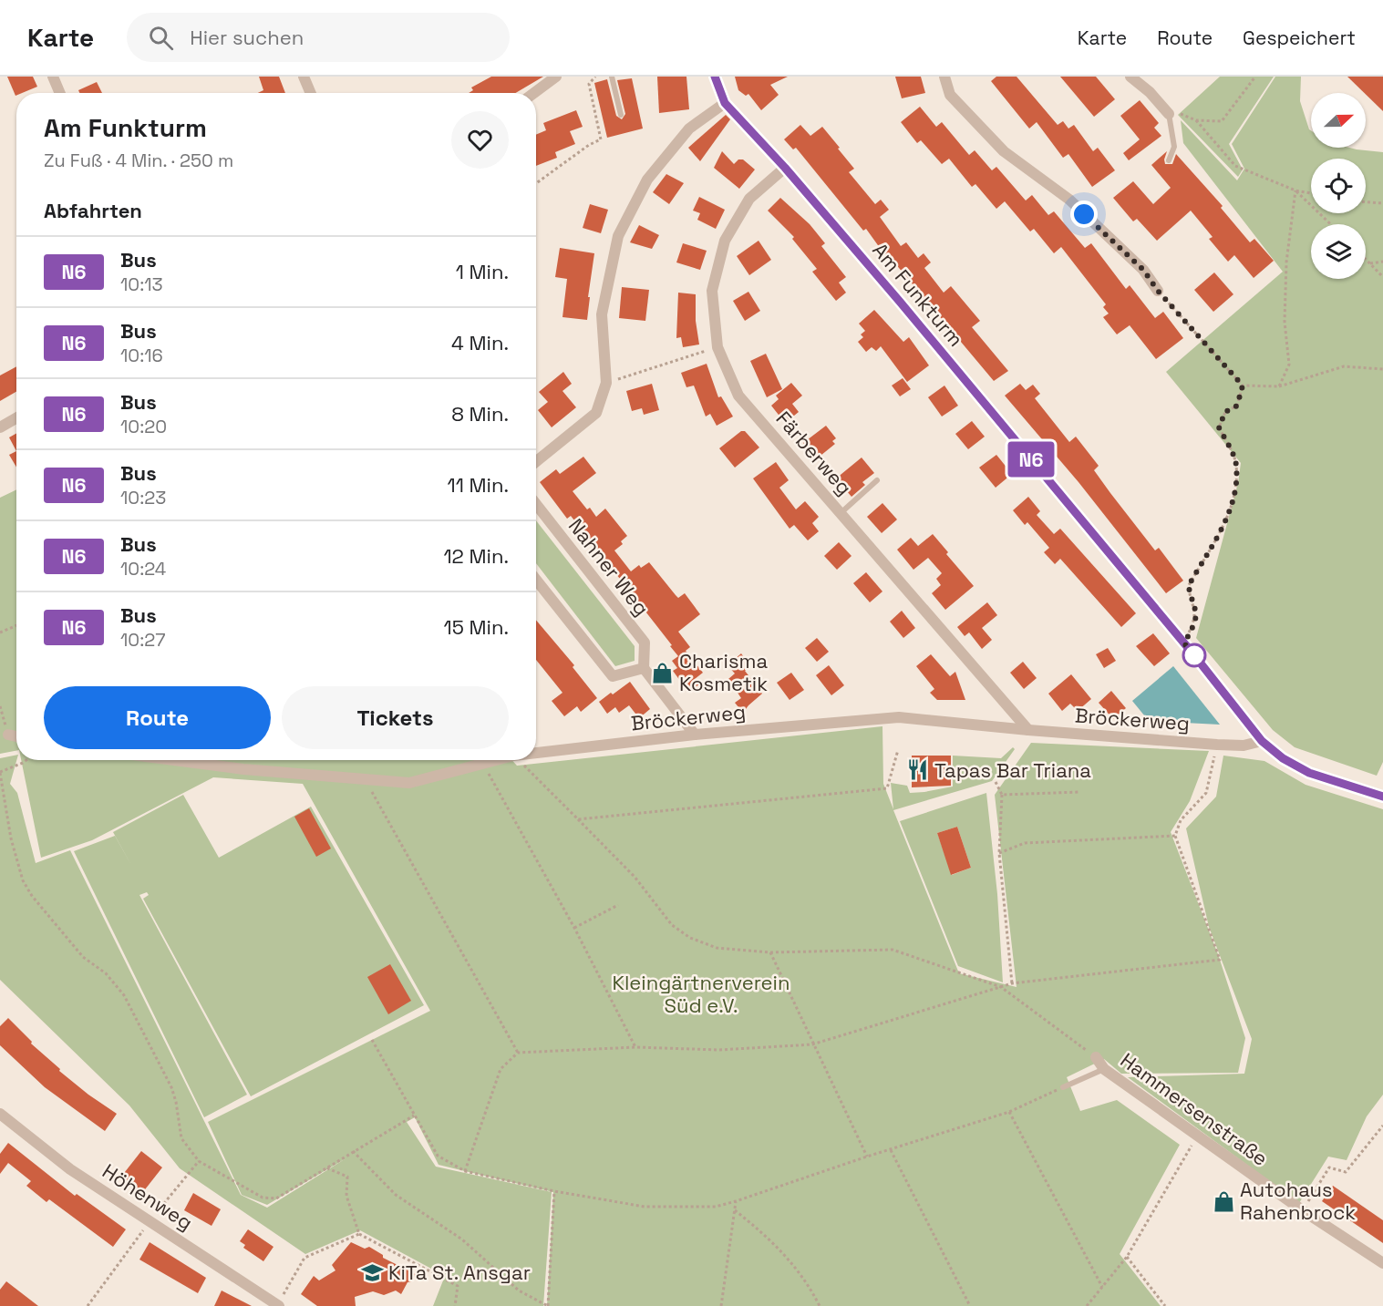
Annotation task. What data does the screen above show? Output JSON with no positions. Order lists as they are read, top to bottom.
{
  "streets": {
    "street": [
      "Am Funkturm",
      "Färberweg",
      "Nahner Weg",
      "Bröckerweg",
      "Hammersenstraße",
      "Höhenweg"
    ]
  },
  "crossings": [
    ["Am Funkturm", "Färberweg"],
    ["Am Funkturm", "Bröckerweg"],
    ["Färberweg", "Bröckerweg"]
  ],
  "parks": ["Kleingärtnerverein Süd e.V."],
  "places": {
    "shop": ["Charisma Kosmetik", "Autohaus Rahenbrock"],
    "restaurant": ["Tapas Bar Triana"],
    "school or university": ["KiTa St. Ansgar"]
  },
  "lines": ["bus line N6"],
  "north": "right",
  "page": {
    "header": "Karte",
    "search": "Hier suchen",
    "nav": ["Karte", "Route", "Gespeichert"],
    "on_map": "N6",
    "heading": [
      ["Am Funkturm", "Zu Fuß · 4 Min. · 250 m"],
      "Abfahrten"
    ],
    "list": [
      {
        "mark": "N6",
        "name": "Bus",
        "note": "10:13",
        "value": "1 Min."
      },
      {
        "mark": "N6",
        "name": "Bus",
        "note": "10:16",
        "value": "4 Min."
      },
      {
        "mark": "N6",
        "name": "Bus",
        "note": "10:20",
        "value": "8 Min."
      },
      {
        "mark": "N6",
        "name": "Bus",
        "note": "10:23",
        "value": "11 Min."
      },
      {
        "mark": "N6",
        "name": "Bus",
        "note": "10:24",
        "value": "12 Min."
      },
      {
        "mark": "N6",
        "name": "Bus",
        "note": "10:27",
        "value": "15 Min."
      }
    ],
    "buttons": ["Route", "Tickets"]
  }
}
